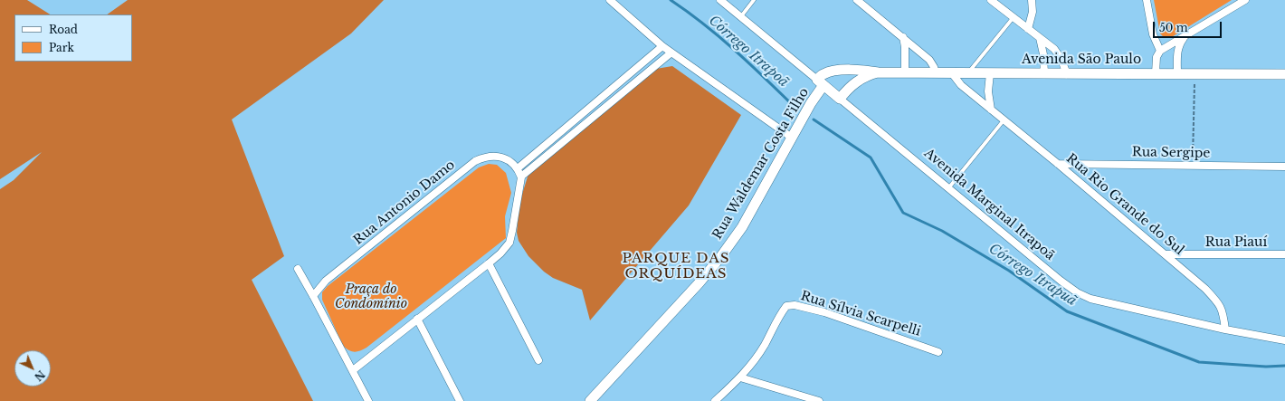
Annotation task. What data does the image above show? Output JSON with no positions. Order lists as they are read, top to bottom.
{
  "streets": {
    "main road": ["Avenida São Paulo", "Rua Waldemar Costa Filho", "Avenida Marginal Itrapoã"],
    "street": [
      "Rua Sergipe",
      "Rua Antonio Damo",
      "Rua Rio Grande do Sul",
      "Rua Piauí",
      "Rua Sílvia Scarpelli"
    ]
  },
  "crossings": [
    ["Avenida São Paulo", "Rua Waldemar Costa Filho"],
    ["Avenida São Paulo", "Avenida Marginal Itrapoã"],
    ["Avenida São Paulo", "Rua Rio Grande do Sul"],
    ["Rua Sergipe", "Rua Rio Grande do Sul"],
    ["Rua Waldemar Costa Filho", "Avenida Marginal Itrapoã"],
    ["Avenida Marginal Itrapoã", "Rua Rio Grande do Sul"],
    ["Rua Rio Grande do Sul", "Rua Piauí"]
  ],
  "districts": ["PARQUE DAS ORQUÍDEAS"],
  "water": ["Córrego Itrapoã", "Córrego Itrapuã"],
  "parks": ["Praça do Condomínio"],
  "legend": ["Road", "Park"],
  "scale_bar": "50 m",
  "north": "bottom right"
}
